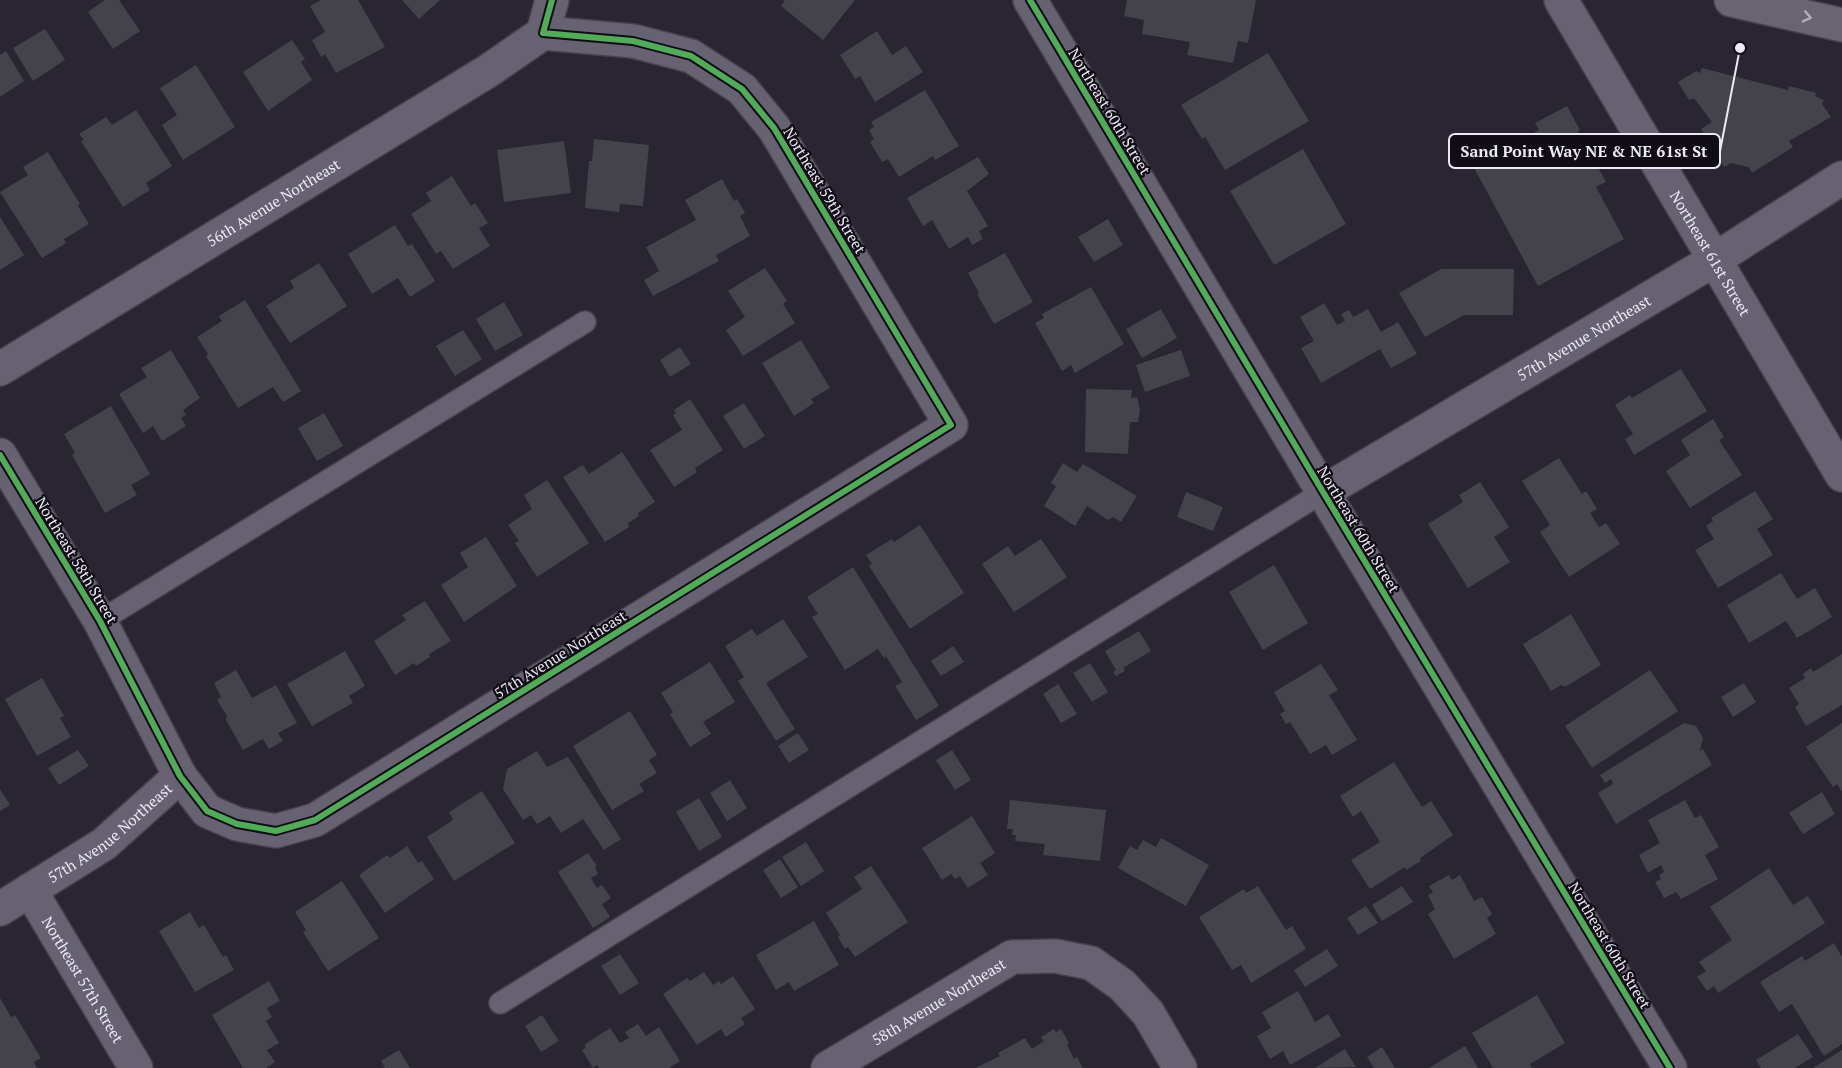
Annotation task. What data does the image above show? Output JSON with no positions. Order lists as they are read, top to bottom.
{
  "streets": {
    "street": [
      "Northeast 60th Street",
      "Northeast 59th Street",
      "56th Avenue Northeast",
      "Northeast 61st Street",
      "57th Avenue Northeast",
      "Northeast 58th Street",
      "Northeast 57th Street",
      "58th Avenue Northeast"
    ]
  },
  "crossings": [
    ["Northeast 60th Street", "57th Avenue Northeast"],
    ["Northeast 59th Street", "56th Avenue Northeast"],
    ["Northeast 59th Street", "57th Avenue Northeast"],
    ["Northeast 61st Street", "57th Avenue Northeast"],
    ["57th Avenue Northeast", "Northeast 58th Street"],
    ["57th Avenue Northeast", "Northeast 57th Street"]
  ],
  "places": ["Sand Point Way NE & NE 61st St"]
}
